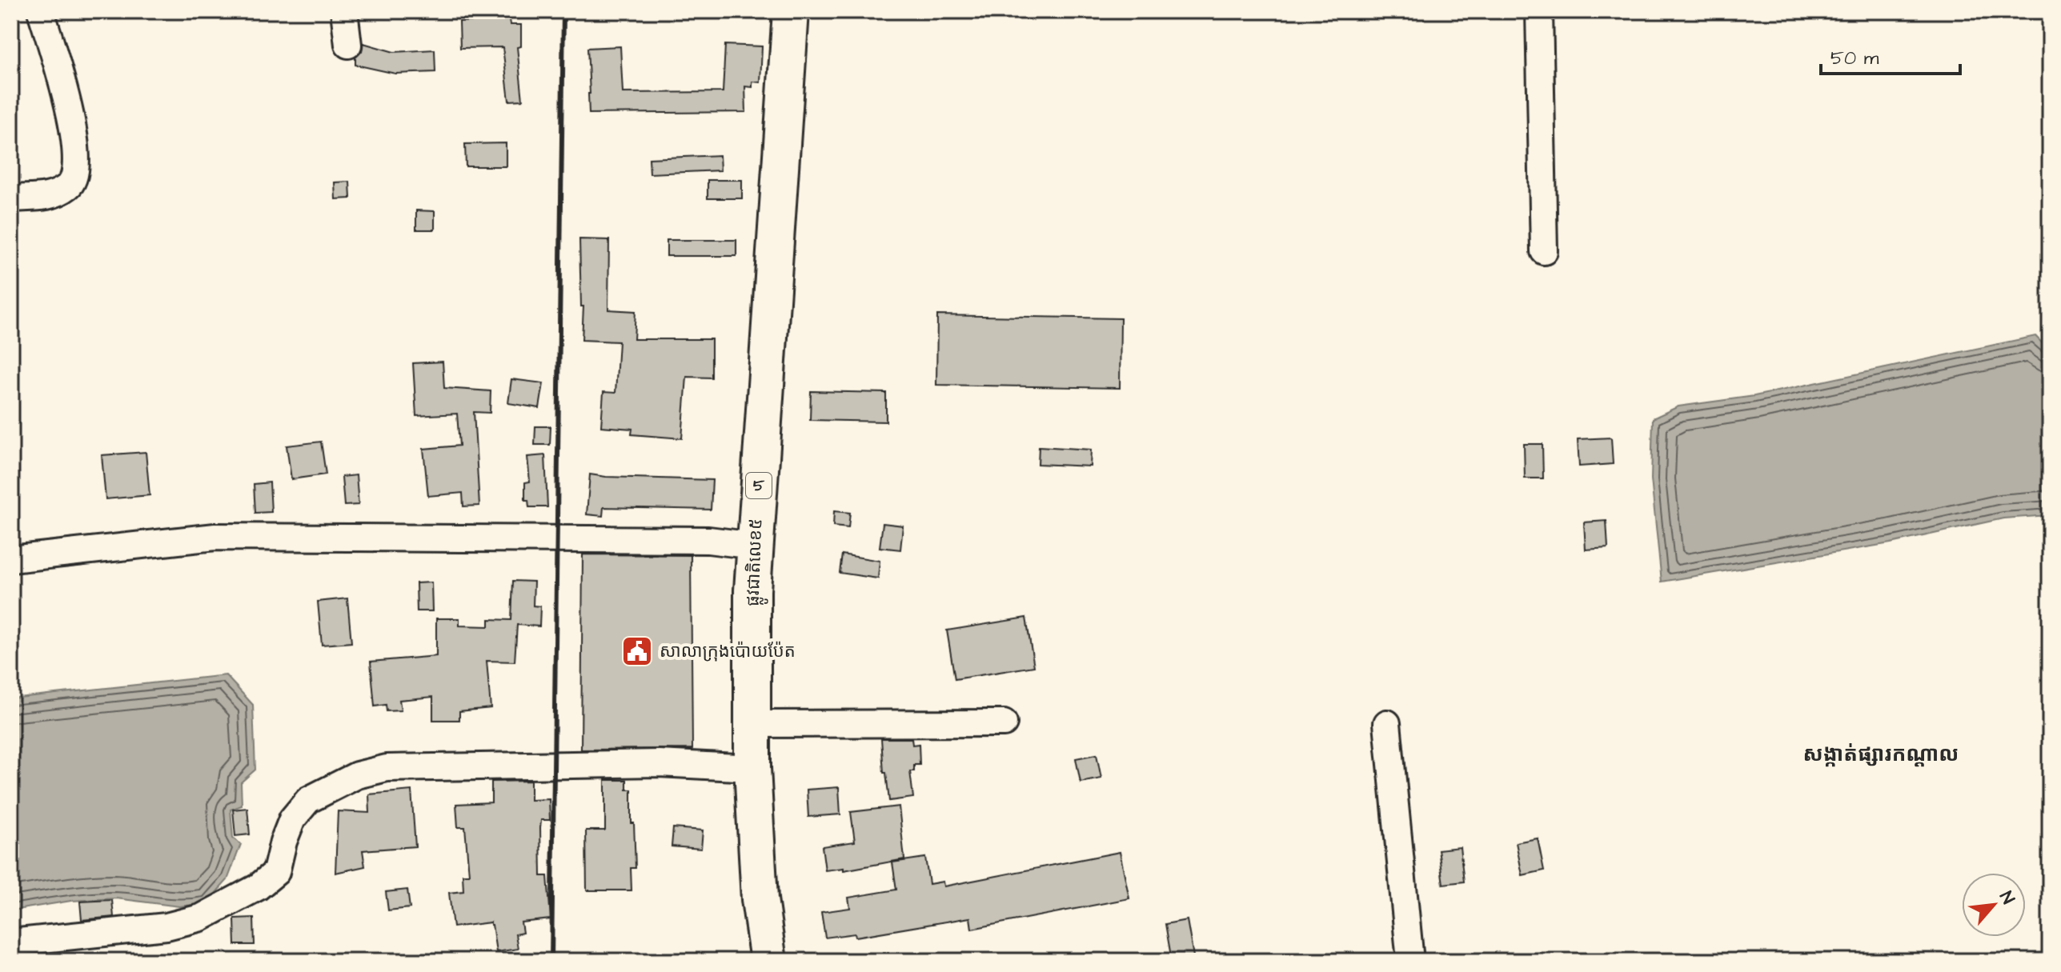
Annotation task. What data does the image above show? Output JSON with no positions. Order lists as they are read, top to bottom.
{
  "streets": {
    "highway": ["5", "ផ្លូវជាតិលេខ៥"]
  },
  "districts": ["សង្កាត់ផ្សារកណ្ដាល"],
  "places": {
    "public building": ["សាលាក្រុងប៉ោយប៉ែត"]
  },
  "scale_bar": "50 m",
  "north": "top right"
}
